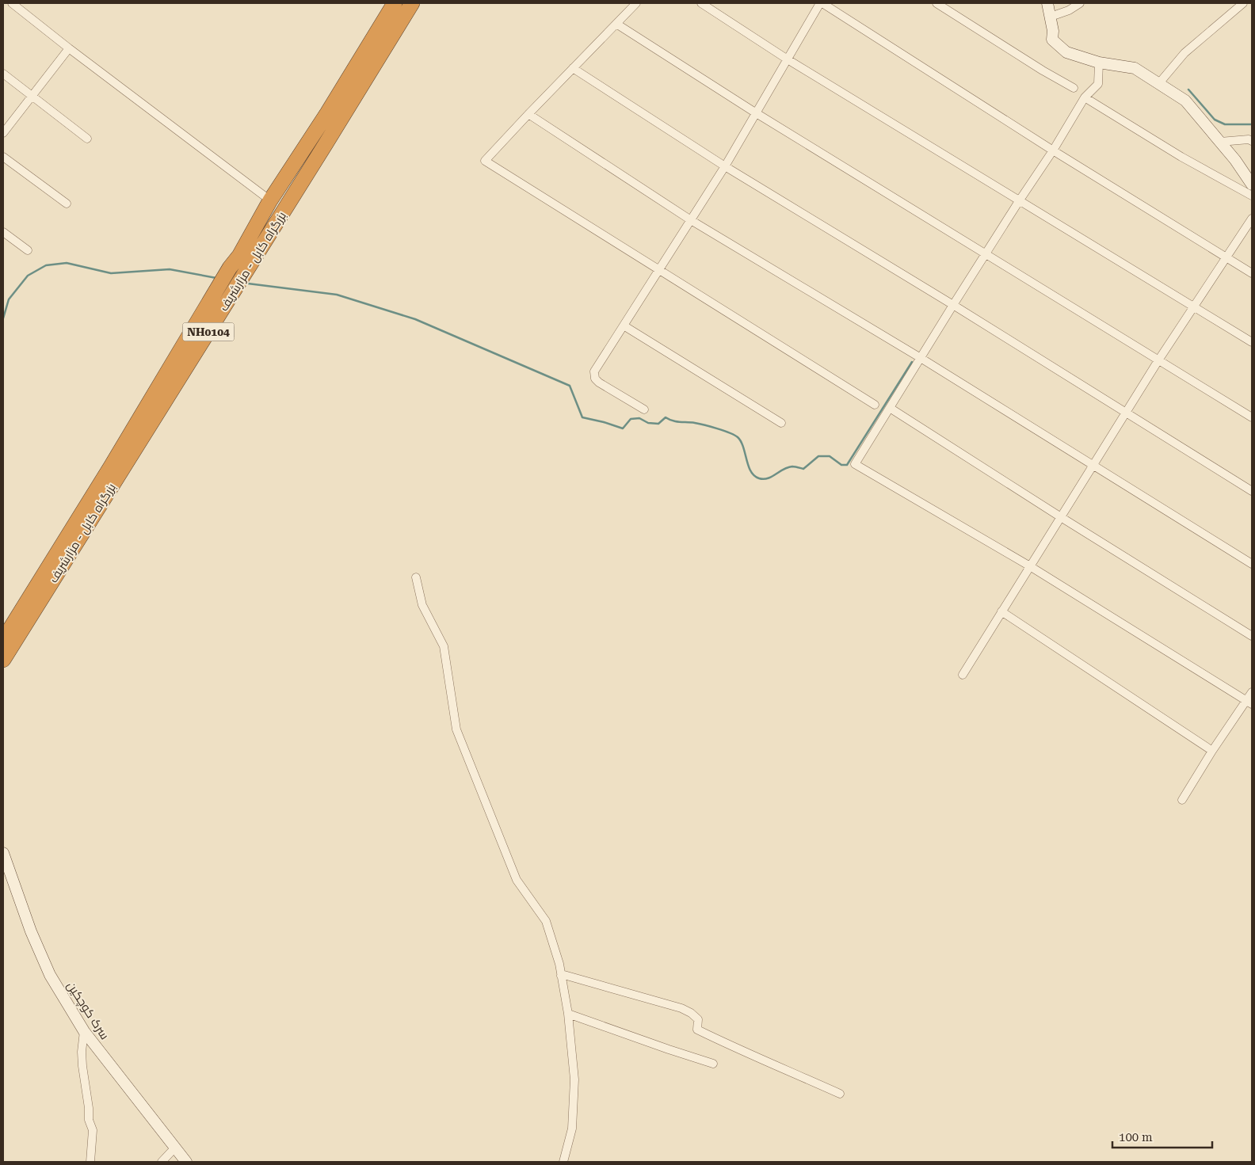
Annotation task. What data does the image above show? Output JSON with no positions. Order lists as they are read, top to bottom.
{
  "streets": {
    "highway": ["بزرگراه کابل - مزارشریف", "NH0104"],
    "main road": ["سرک کوچکین"]
  },
  "scale_bar": "100 m"
}
